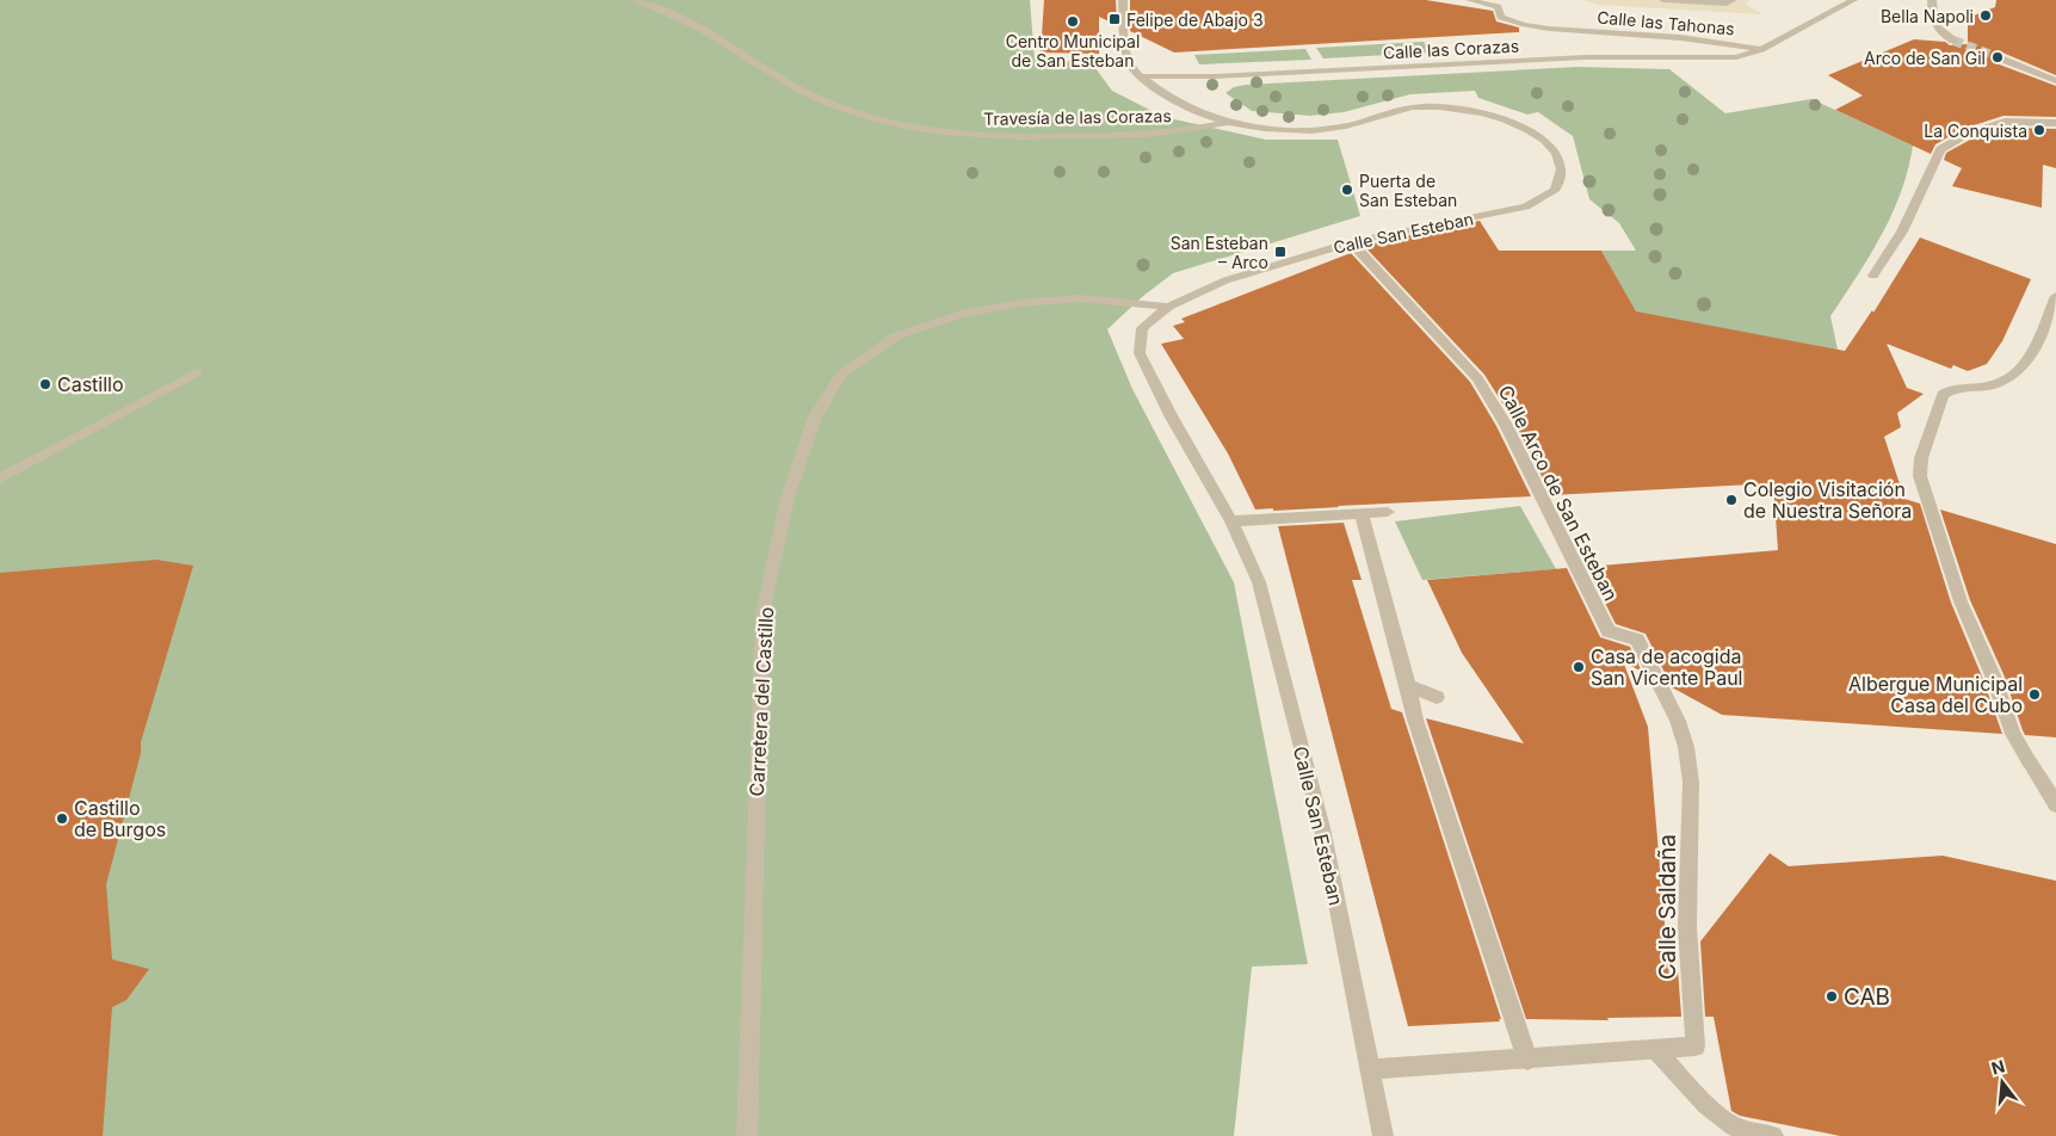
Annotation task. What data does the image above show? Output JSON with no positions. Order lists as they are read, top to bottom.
{
  "streets": {
    "street": [
      "Calle las Tahonas",
      "Calle las Corazas",
      "Travesía de las Corazas",
      "Calle San Esteban",
      "Calle Arco de San Esteban",
      "Carretera del Castillo",
      "Calle Saldaña"
    ]
  },
  "crossings": [
    ["Calle las Tahonas", "Calle las Corazas"],
    ["Calle las Corazas", "Calle San Esteban"],
    ["Travesía de las Corazas", "Calle San Esteban"],
    ["Calle San Esteban", "Calle Arco de San Esteban"],
    ["Calle San Esteban", "Carretera del Castillo"],
    ["Calle San Esteban", "Calle Saldaña"],
    ["Calle Arco de San Esteban", "Calle Saldaña"]
  ],
  "places": {
    "other": [
      "Bella Napoli",
      "Centro Municipal de San Esteban",
      "Arco de San Gil",
      "La Conquista",
      "Puerta de San Esteban",
      "Castillo",
      "Colegio Visitación de Nuestra Señora",
      "Casa de acogida San Vicente Paul",
      "Albergue Municipal Casa del Cubo",
      "Castillo de Burgos",
      "CAB"
    ],
    "transit": ["Felipe de Abajo 3", "San Esteban – Arco"]
  },
  "north": "top"
}
